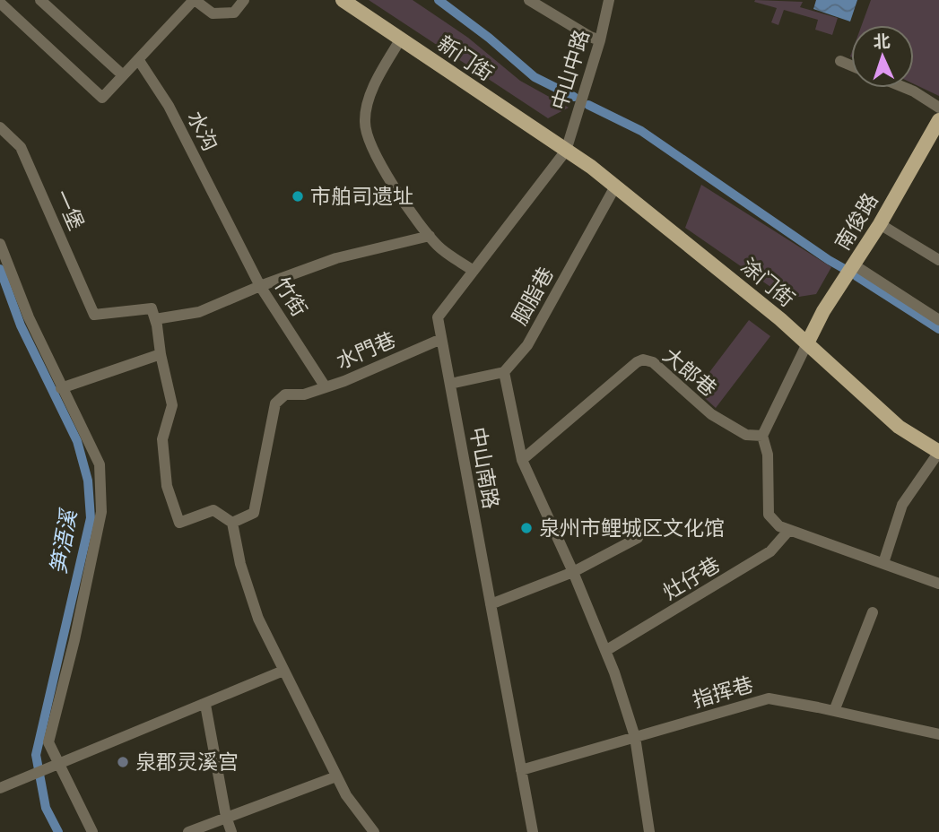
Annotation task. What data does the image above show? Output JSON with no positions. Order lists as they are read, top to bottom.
{
  "streets": {
    "main road": ["新门街", "南俊路", "涂门街"],
    "street": [
      "中山中路",
      "水沟",
      "一堡",
      "胭脂巷",
      "竹街",
      "水門巷",
      "大郎巷",
      "中山南路",
      "灶仔巷",
      "指挥巷"
    ]
  },
  "crossings": [
    ["新门街", "中山中路"],
    ["新门街", "涂门街"],
    ["新门街", "中山南路"],
    ["中山中路", "涂门街"],
    ["中山中路", "中山南路"],
    ["水沟", "竹街"],
    ["南俊路", "涂门街"],
    ["涂门街", "胭脂巷"],
    ["涂门街", "中山南路"],
    ["竹街", "水門巷"],
    ["水門巷", "中山南路"],
    ["中山南路", "指挥巷"]
  ],
  "water": ["笋浯溪"],
  "places": ["市舶司遗址", "泉州市鲤城区文化馆", "泉郡灵溪宫"],
  "north": "top"
}
